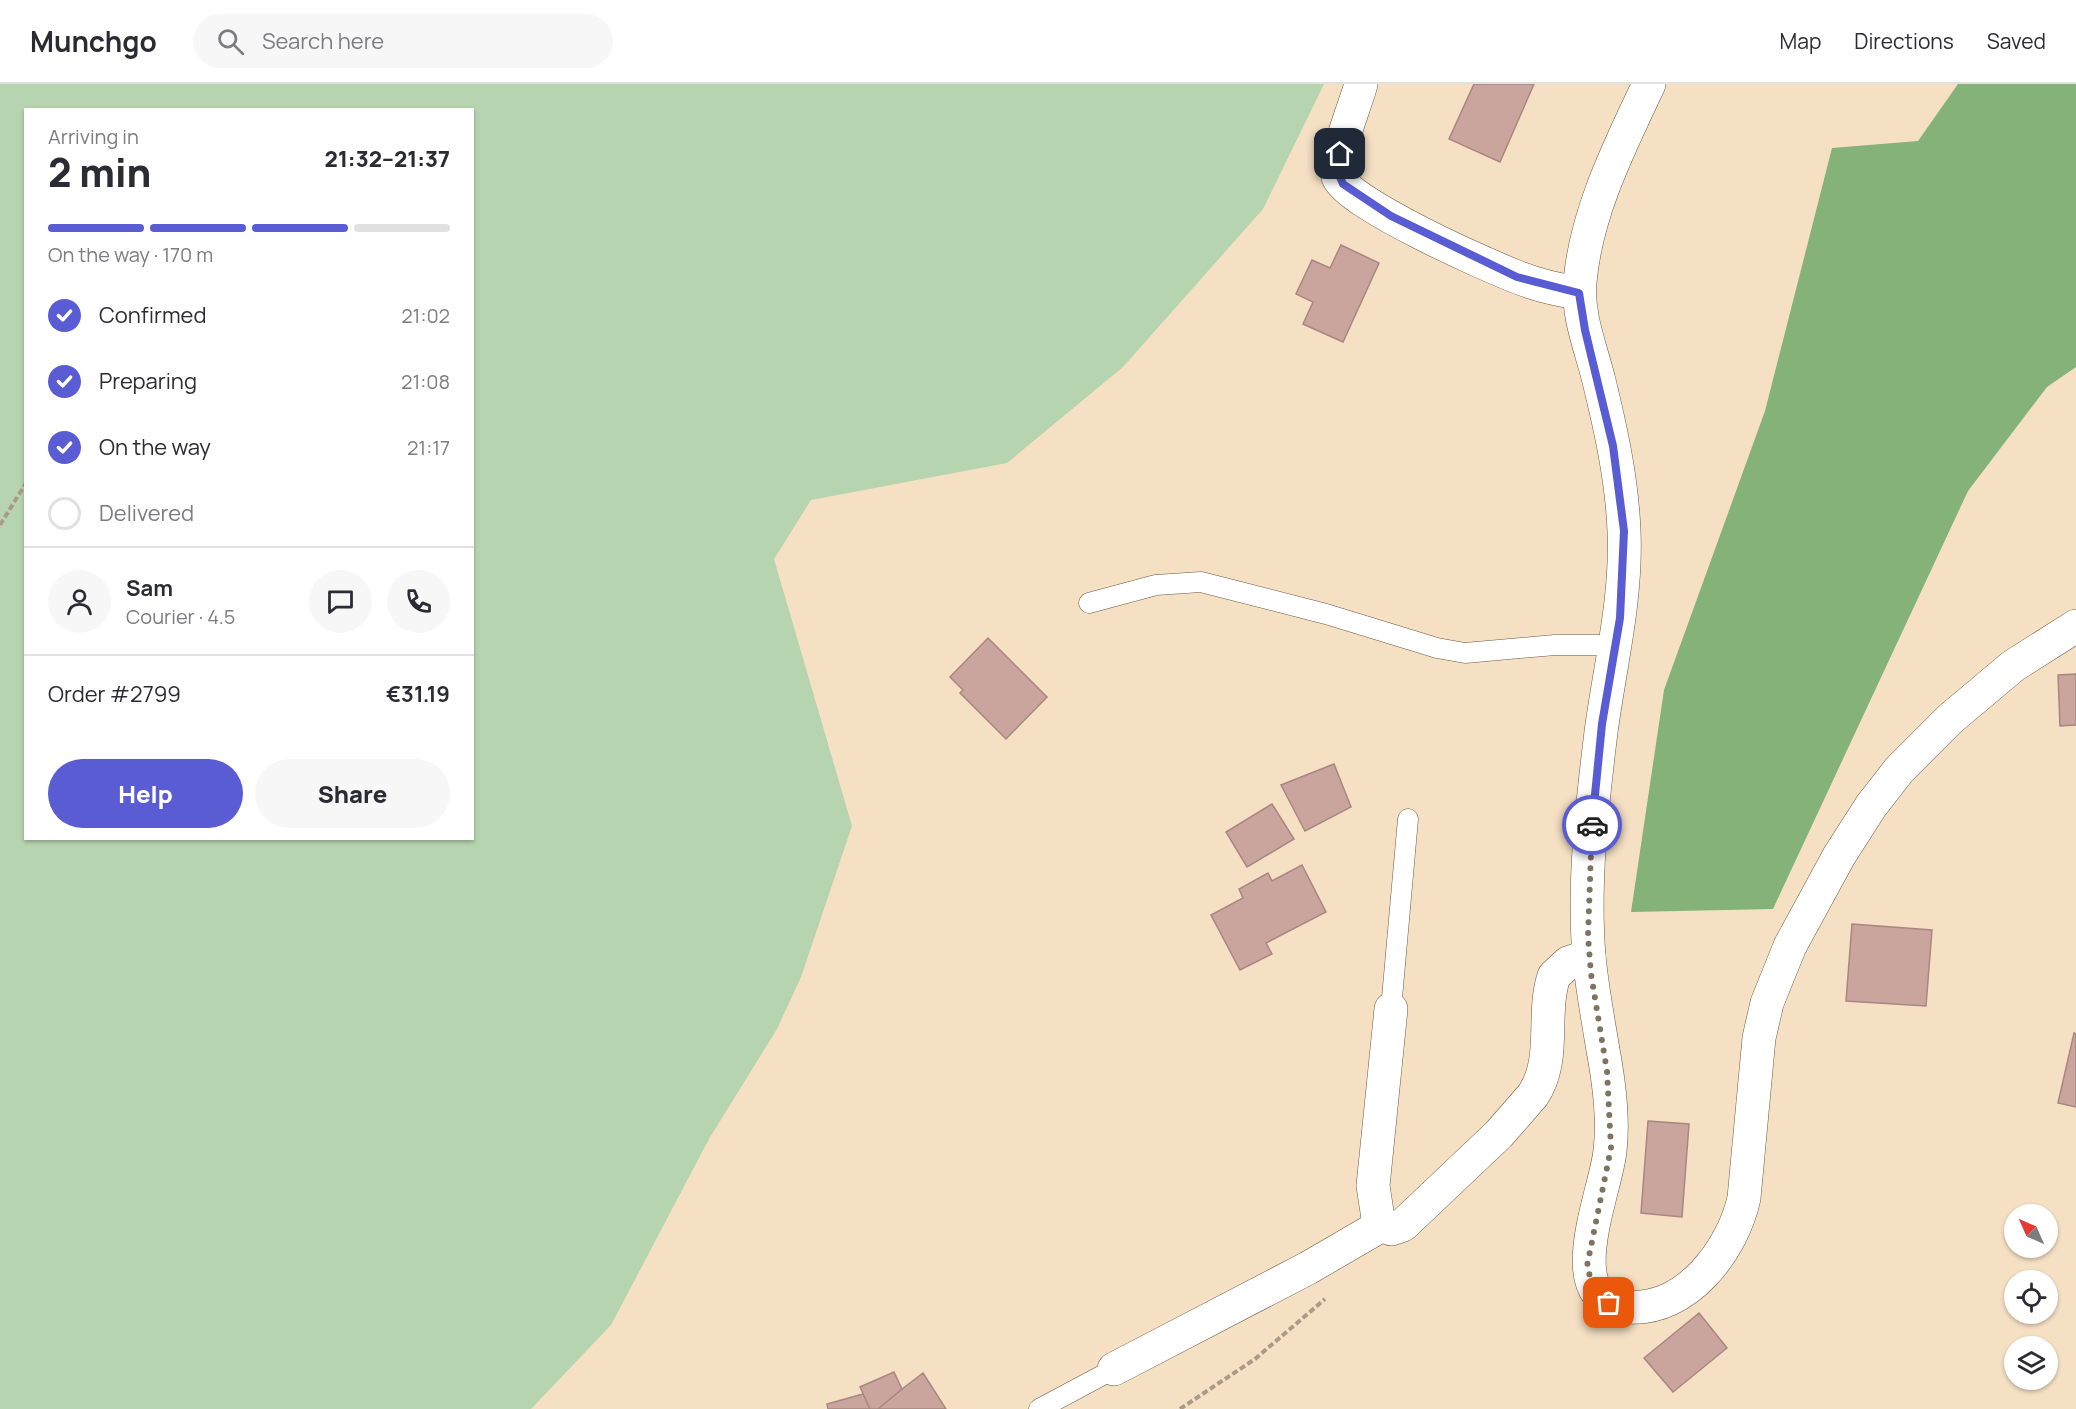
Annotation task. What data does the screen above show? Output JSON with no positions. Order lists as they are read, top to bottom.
{
  "north": "top left",
  "page": {
    "header": "Munchgo",
    "search": "Search here",
    "nav": ["Map", "Directions", "Saved"],
    "heading": ["2 min", "Arriving in", "21:32–21:37"],
    "panel": [
      "Sam",
      "Courier · 4.5",
      "Order #2799",
      "€31.19"
    ],
    "bar": "On the way · 170 m",
    "list": [
      ["Confirmed", "21:02"],
      ["Preparing", "21:08"],
      ["On the way", "21:17"],
      "Delivered"
    ],
    "buttons": ["Help", "Share"]
  }
}
